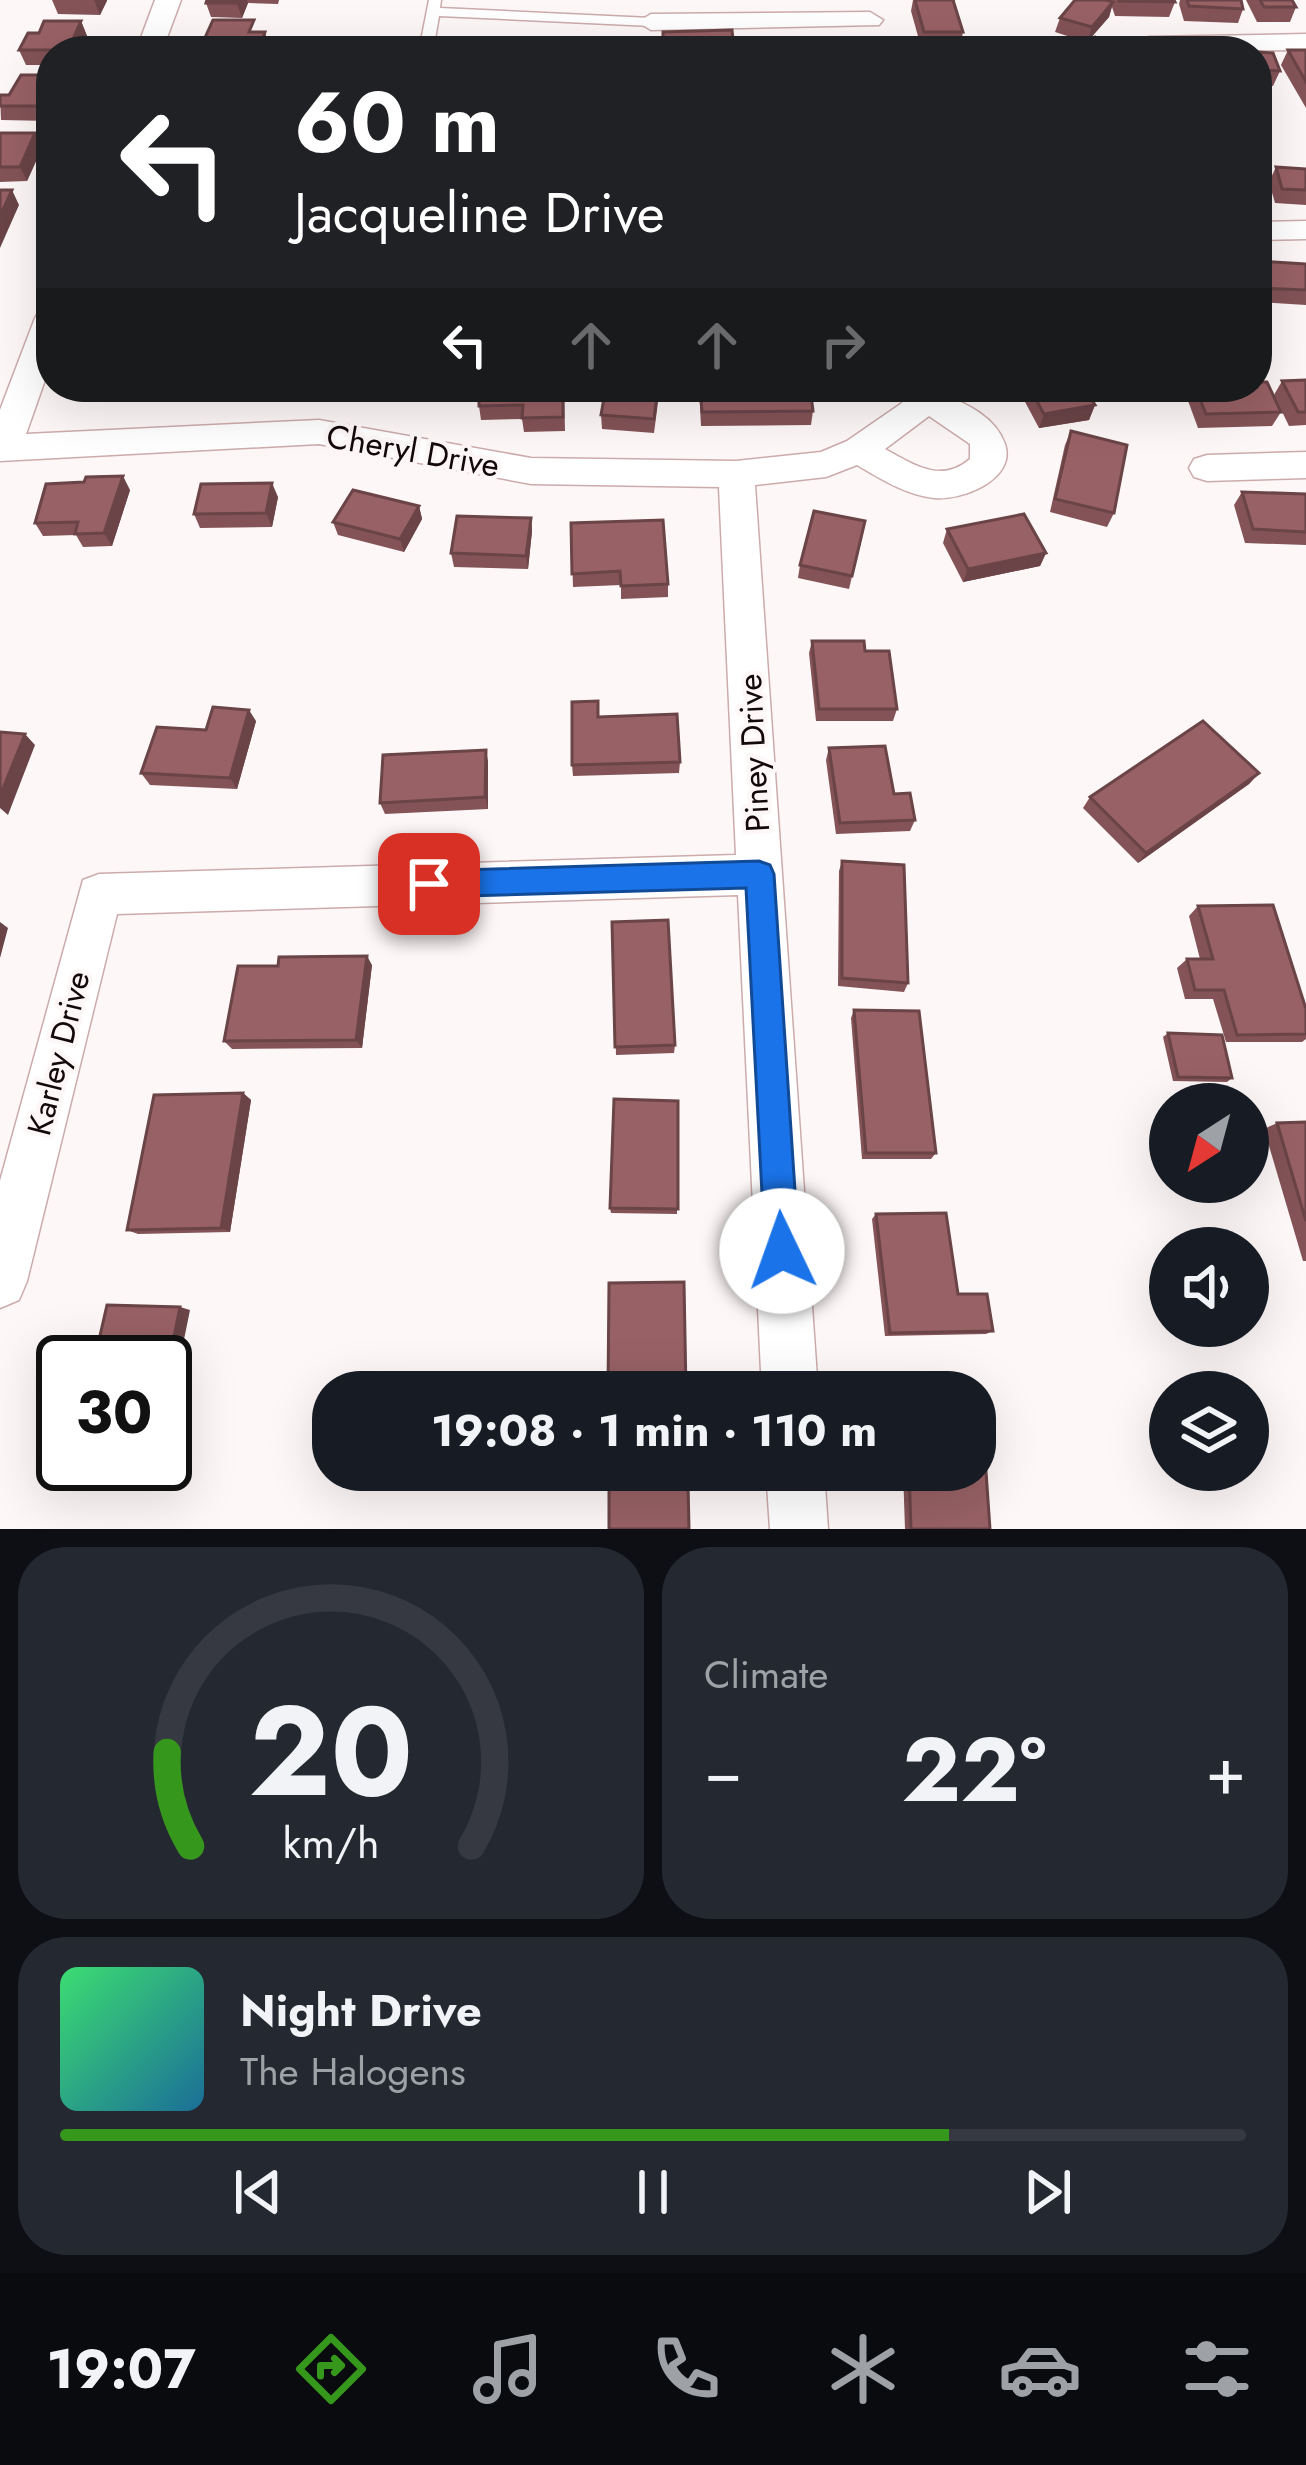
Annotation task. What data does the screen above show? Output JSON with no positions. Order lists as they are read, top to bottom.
{
  "streets": {
    "street": ["Cheryl Drive", "Piney Drive", "Karley Drive"]
  },
  "crossings": [
    ["Cheryl Drive", "Piney Drive"],
    ["Piney Drive", "Karley Drive"]
  ],
  "north": "bottom left",
  "page": {
    "turn": ["60 m", "Jacqueline Drive"],
    "limit": "30",
    "trip": "19:08 · 1 min · 110 m",
    "tile": "Climate",
    "heat": ["−", "22°", "+"],
    "song": ["Night Drive", "The Halogens"],
    "tabs": "19:07",
    "gauge": ["20", "km/h"]
  }
}
